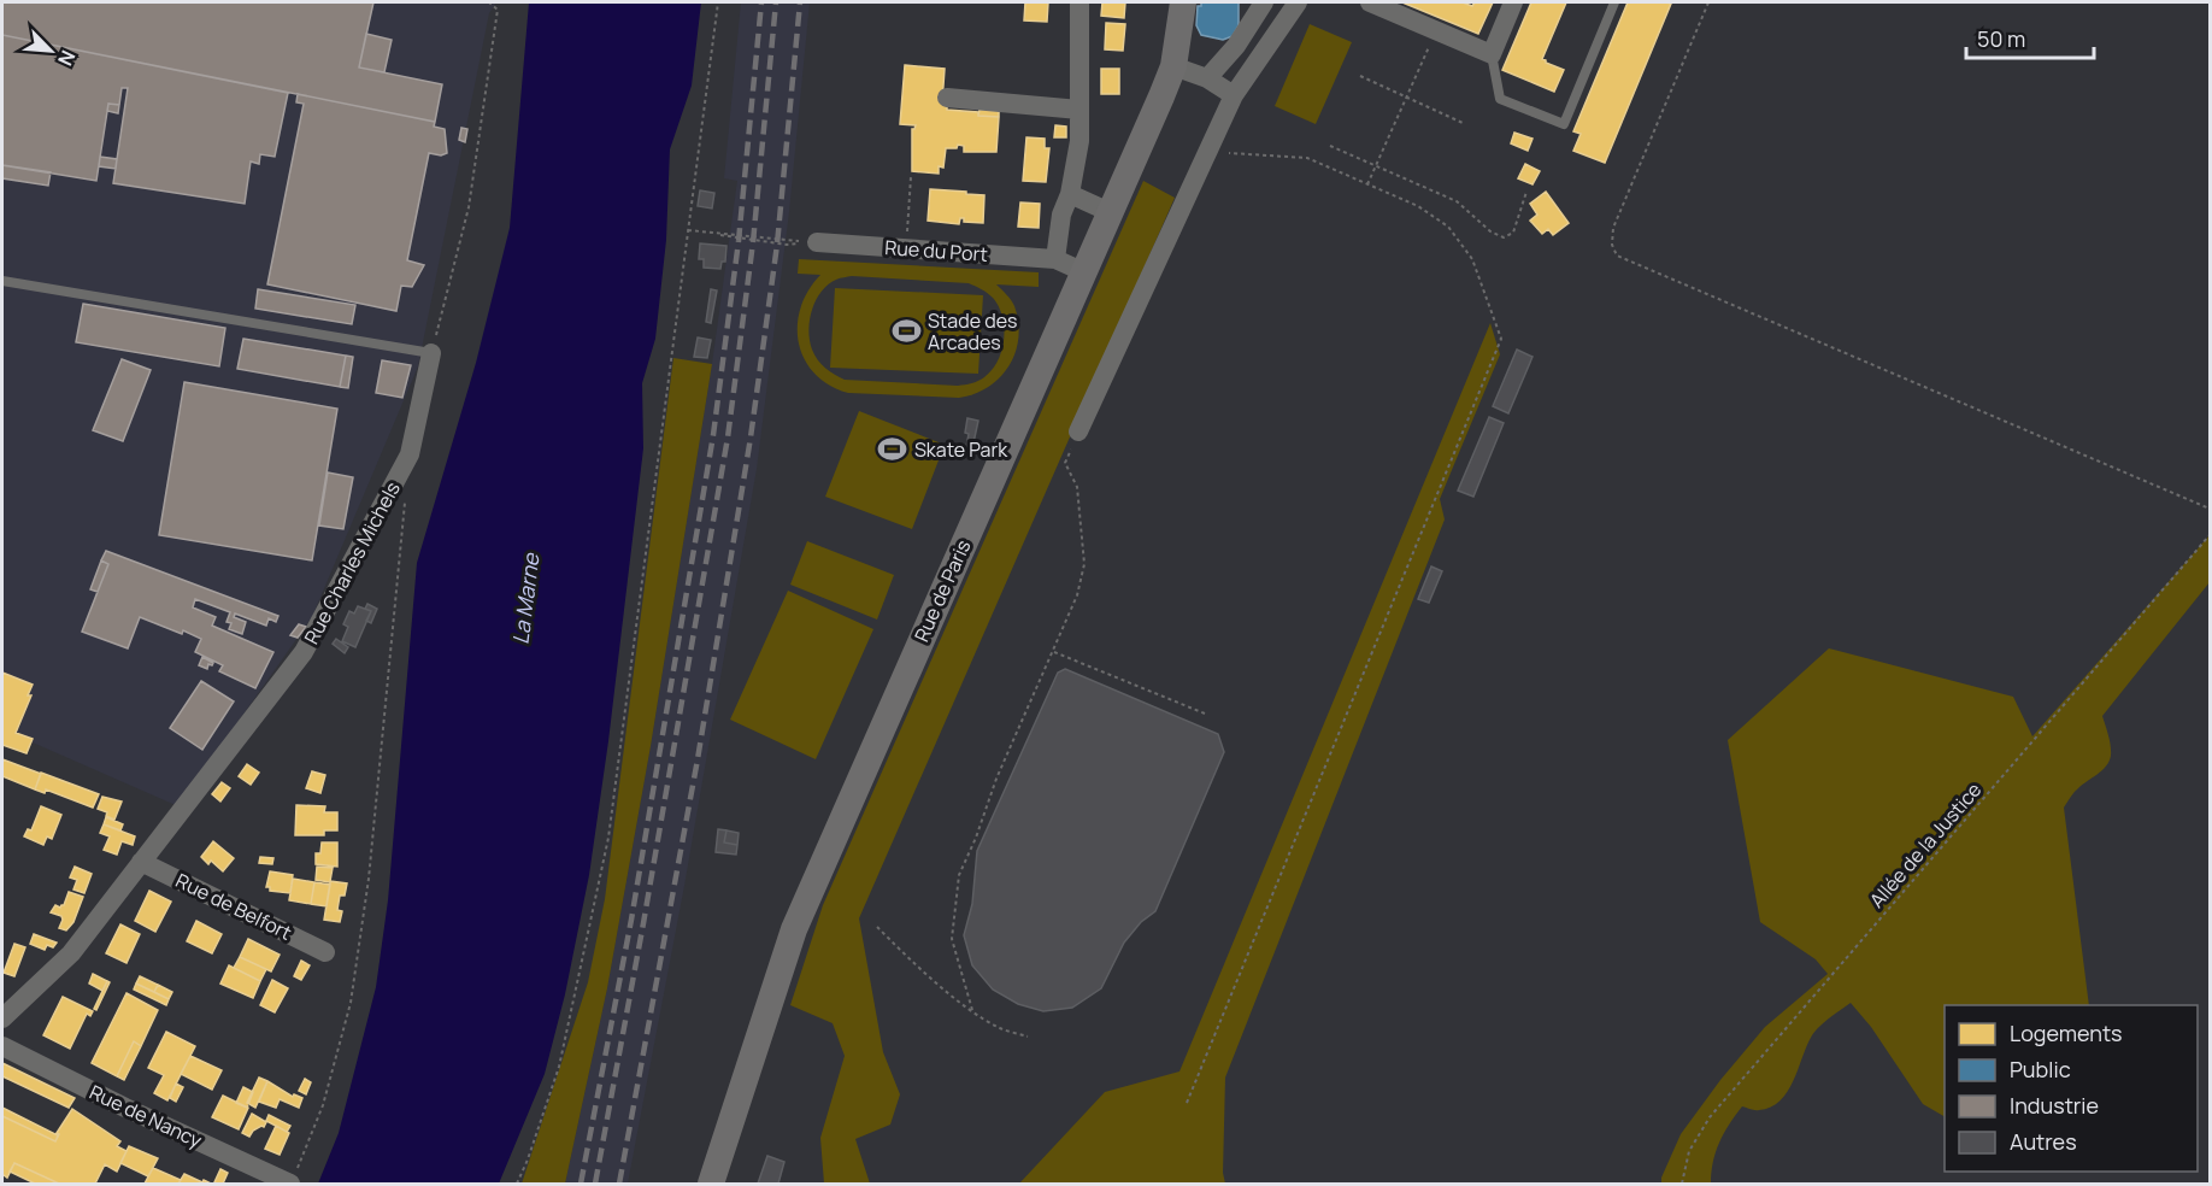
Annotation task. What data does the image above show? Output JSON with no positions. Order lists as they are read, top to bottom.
{
  "streets": {
    "main road": ["Rue de Paris"],
    "street": [
      "Rue du Port",
      "Rue Charles Michels",
      "Rue de Belfort",
      "Rue de Nancy"
    ],
    "path": ["Allée de la Justice"]
  },
  "crossings": [
    ["Rue Charles Michels", "Rue de Belfort"]
  ],
  "water": ["La Marne"],
  "places": {
    "sports": ["Stade des Arcades", "Skate Park"]
  },
  "legend": [
    "Logements",
    "Public",
    "Industrie",
    "Autres"
  ],
  "scale_bar": "50 m",
  "north": "bottom right"
}
